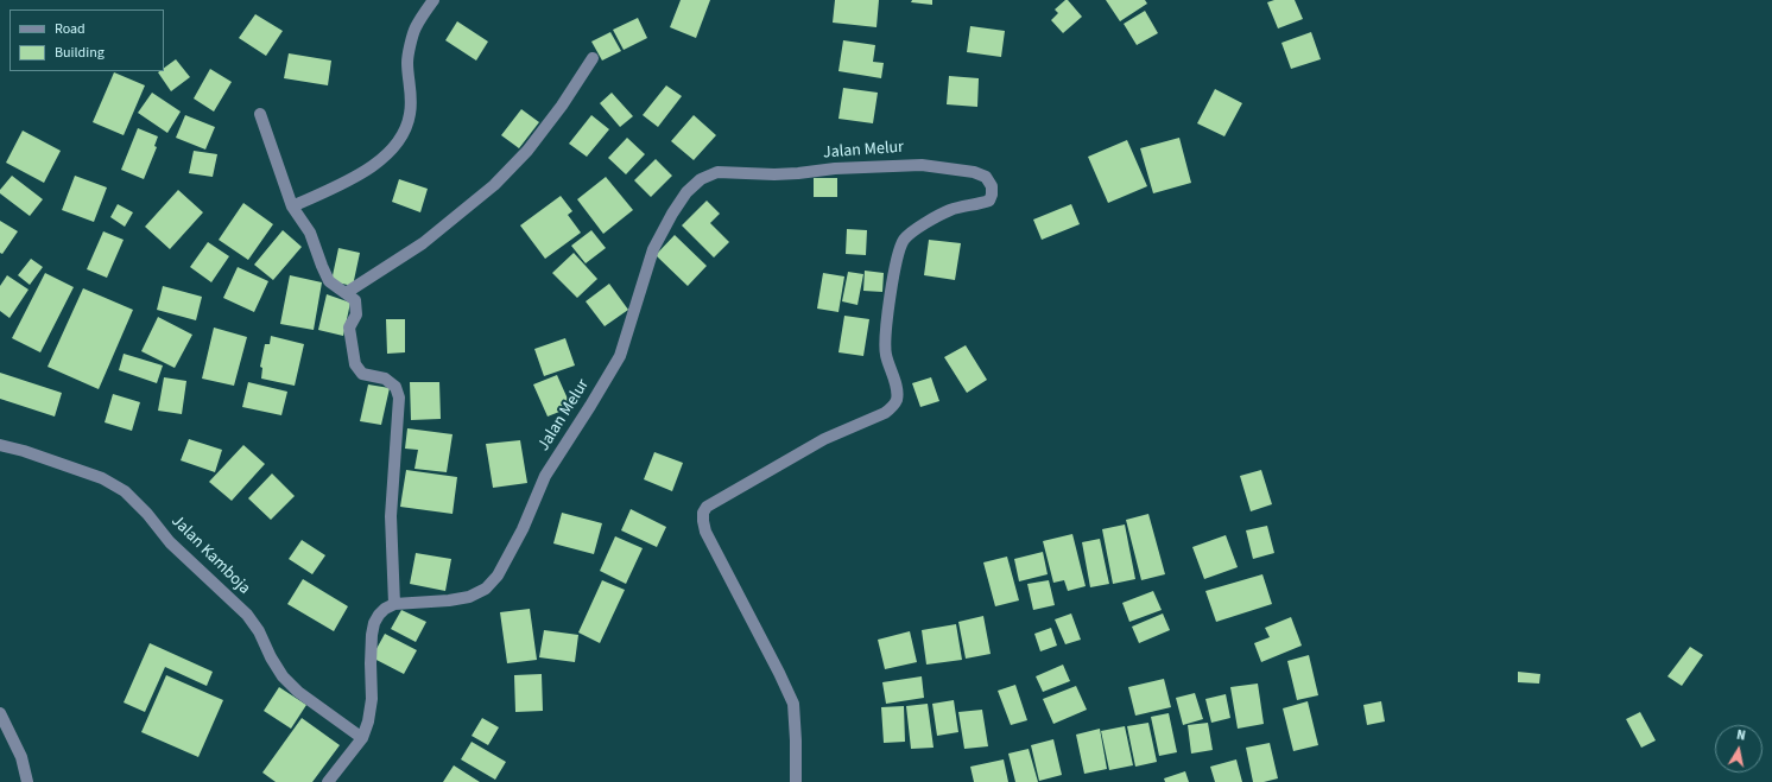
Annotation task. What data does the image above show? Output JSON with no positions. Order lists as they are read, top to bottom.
{
  "streets": {
    "street": ["Jalan Melur", "Jalan Kamboja"]
  },
  "legend": ["Road", "Building"],
  "north": "top"
}
